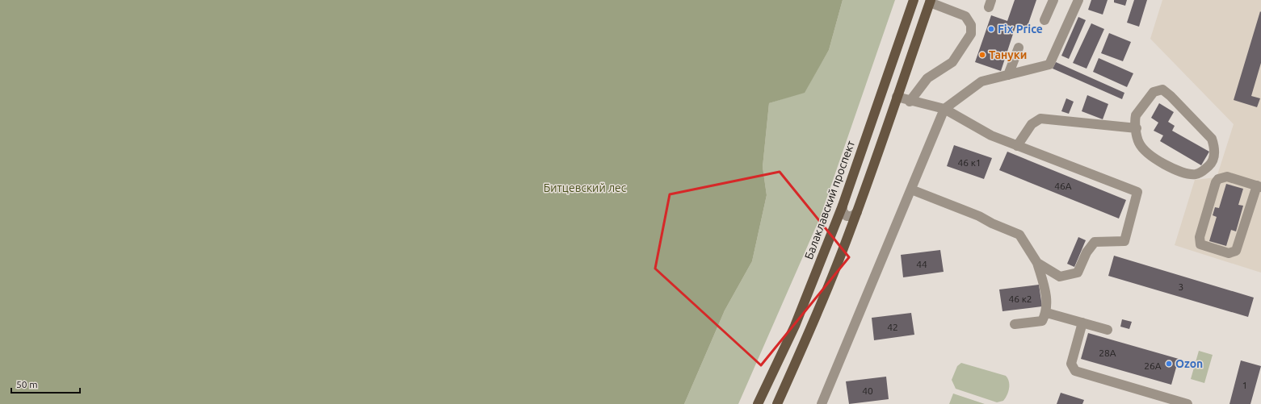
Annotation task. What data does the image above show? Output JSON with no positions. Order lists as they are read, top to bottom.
{
  "streets": {
    "main road": ["Балаклавский проспект"]
  },
  "parks": ["Битцевский лес"],
  "places": ["Fix Price", "Тануки", "Ozon"],
  "house_numbers": [
    "46 к1",
    "46А",
    "44",
    "3",
    "46 к2",
    "42",
    "28А",
    "26А",
    "1",
    "40"
  ],
  "scale_bar": "50 m"
}
